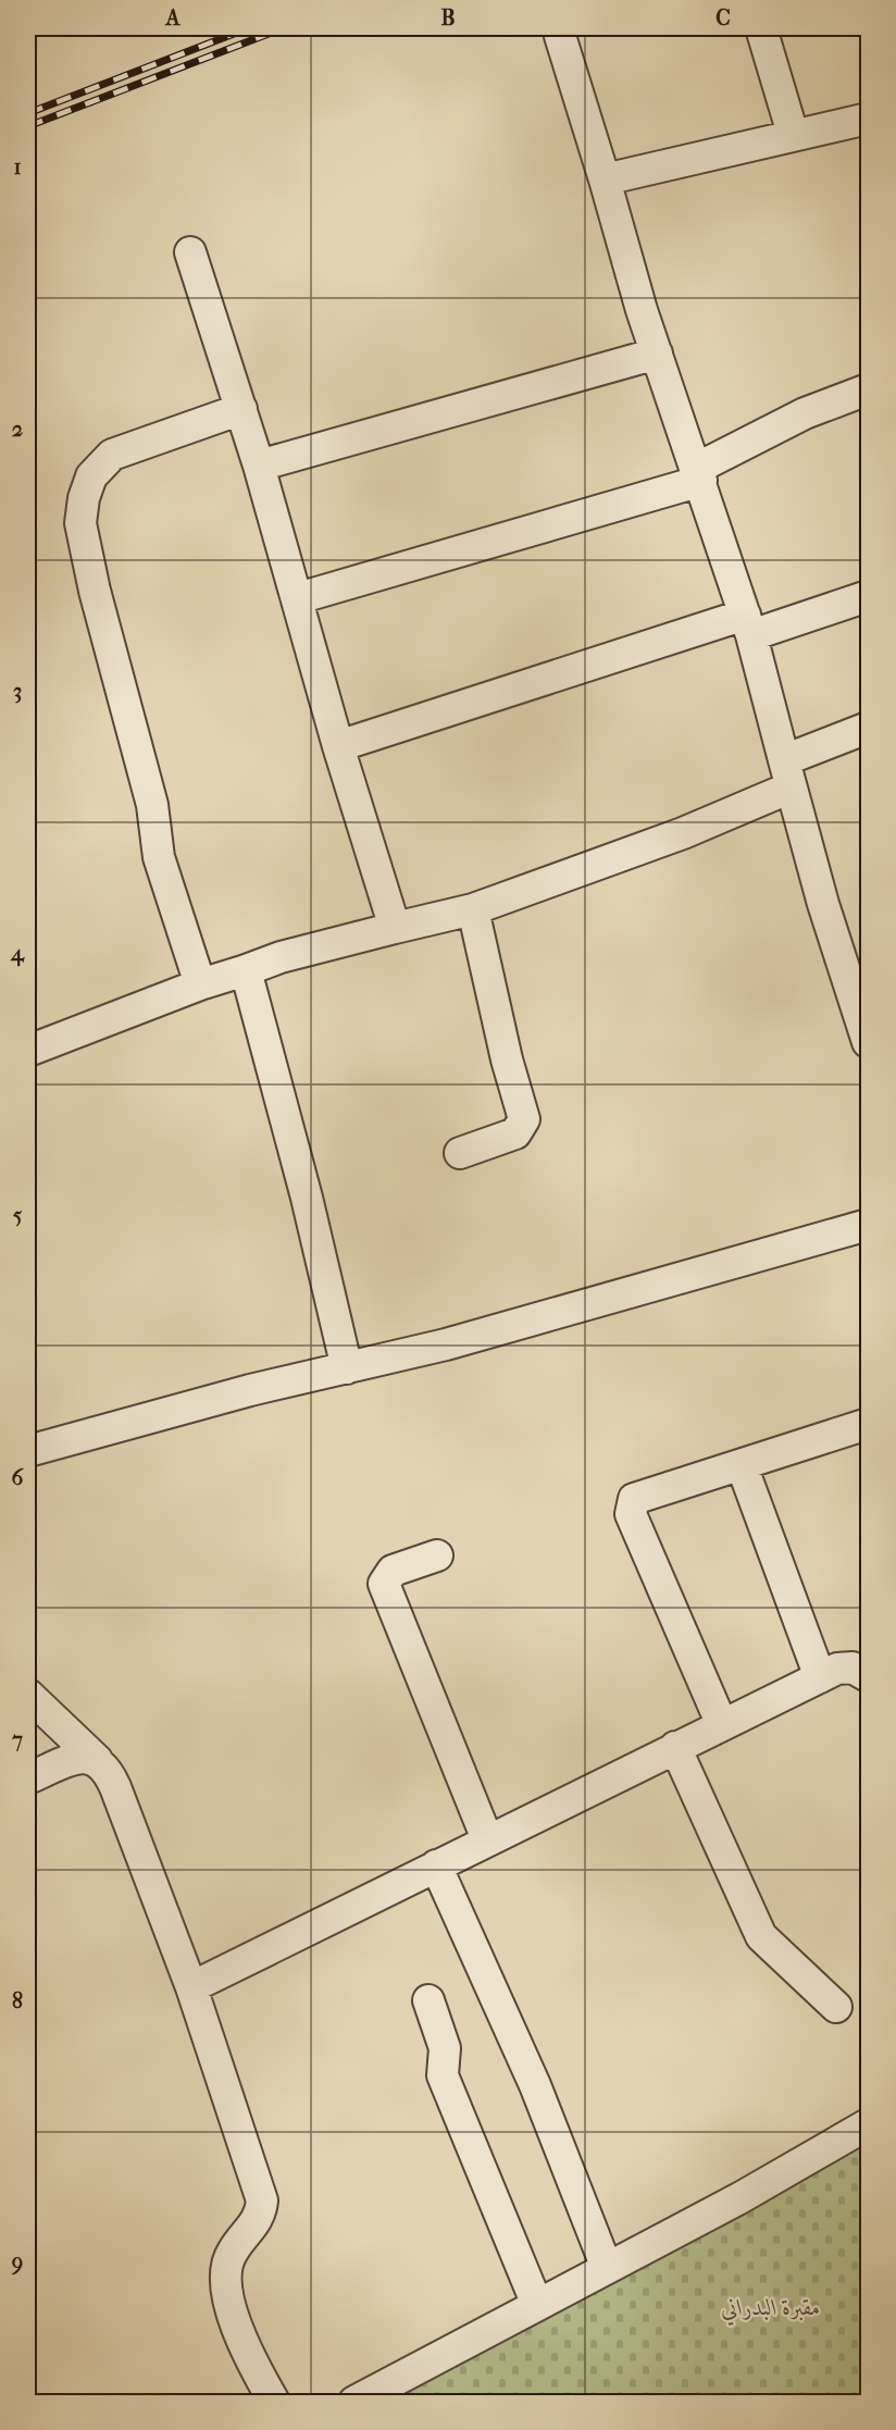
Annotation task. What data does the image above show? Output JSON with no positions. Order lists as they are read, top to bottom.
{
  "parks": ["مقبرة البدراني"],
  "grid": {
    "columns": ["A", "B", "C"],
    "rows": [
      "1",
      "2",
      "3",
      "4",
      "5",
      "6",
      "7",
      "8",
      "9"
    ]
  }
}
